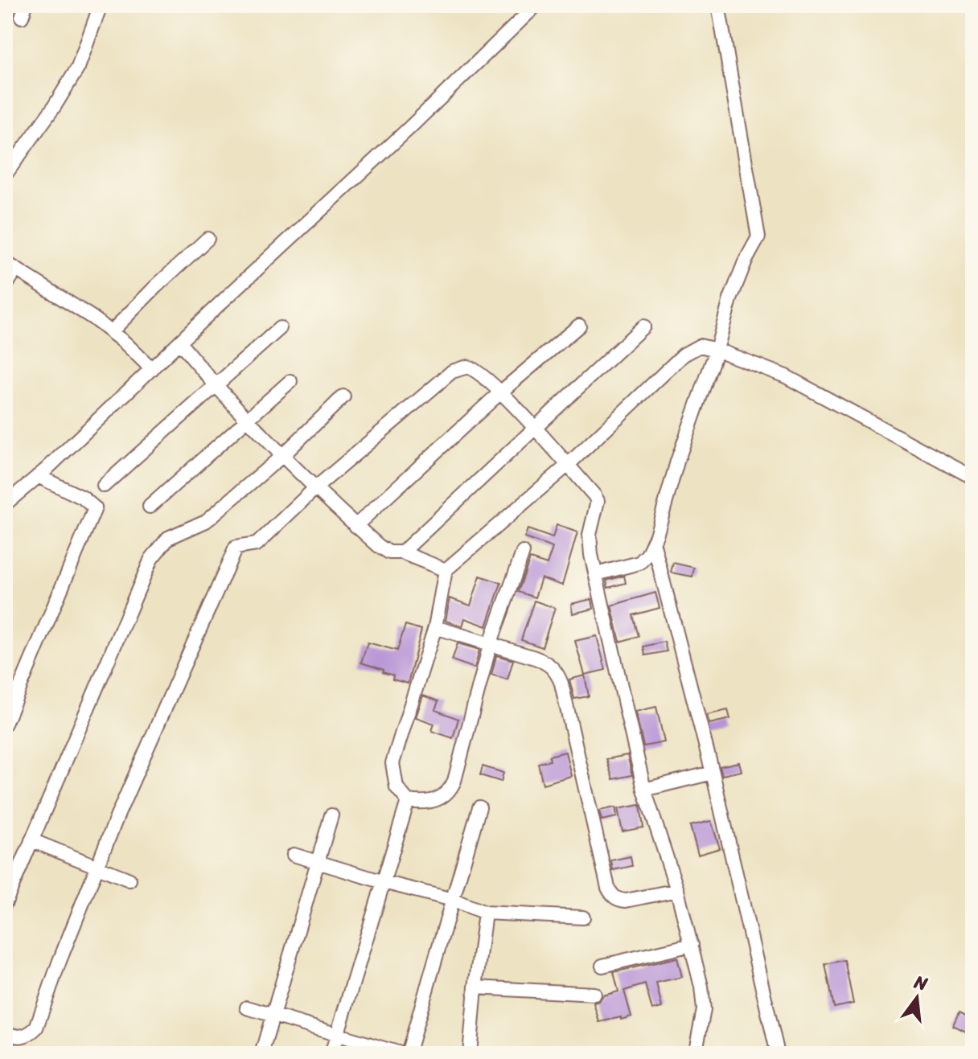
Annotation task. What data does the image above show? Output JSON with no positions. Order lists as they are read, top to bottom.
{
  "north": "top"
}
